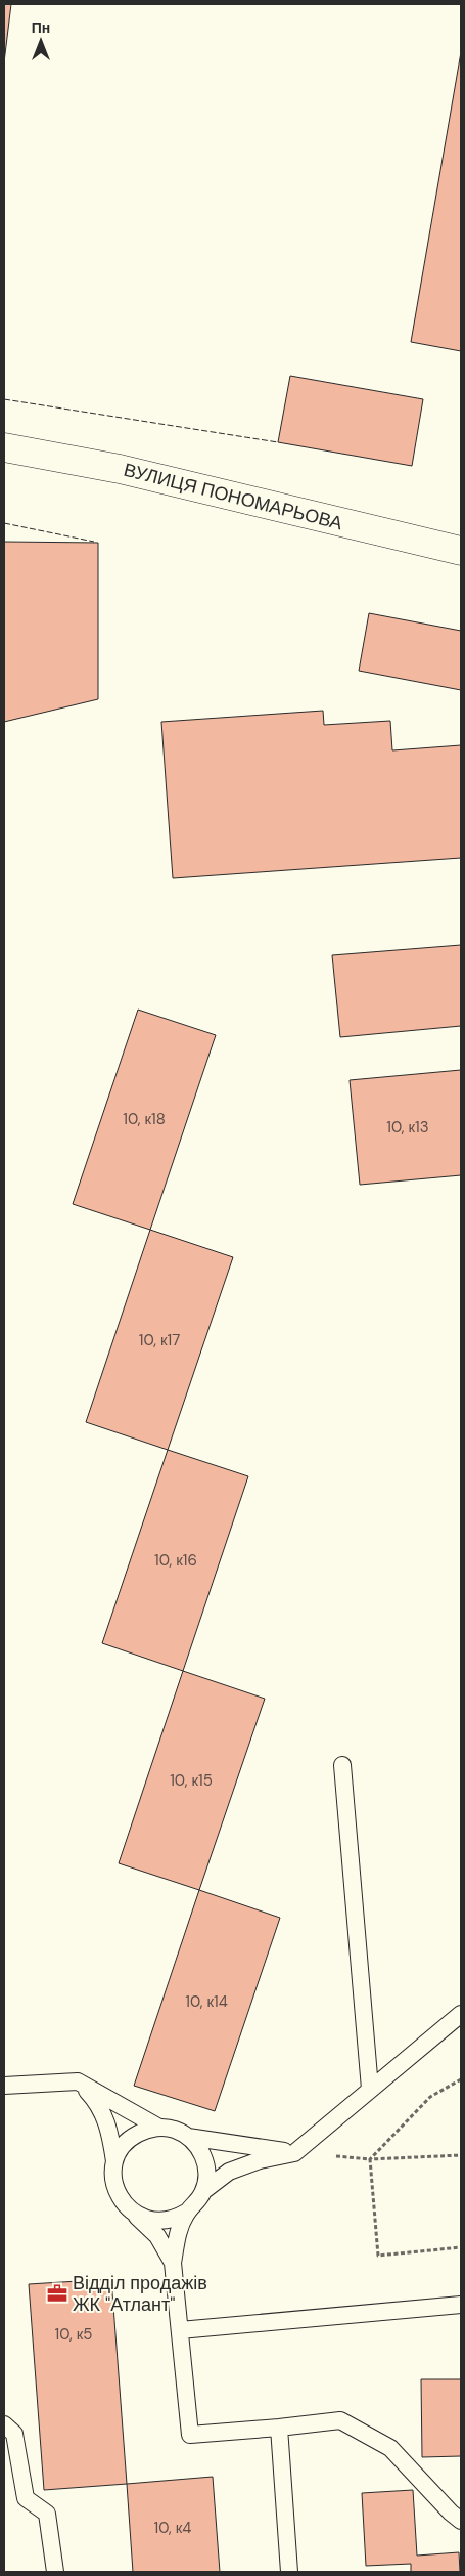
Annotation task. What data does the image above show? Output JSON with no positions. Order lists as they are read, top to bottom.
{
  "streets": {
    "street": ["ВУЛИЦЯ ПОНОМАРЬОВА"]
  },
  "places": {
    "office": ["Відділ продажів ЖК \"Атлант\""]
  },
  "house_numbers": [
    "10, к18",
    "10, к13",
    "10, к17",
    "10, к16",
    "10, к15",
    "10, к14",
    "10, к5",
    "10, к4"
  ],
  "north": "top"
}
